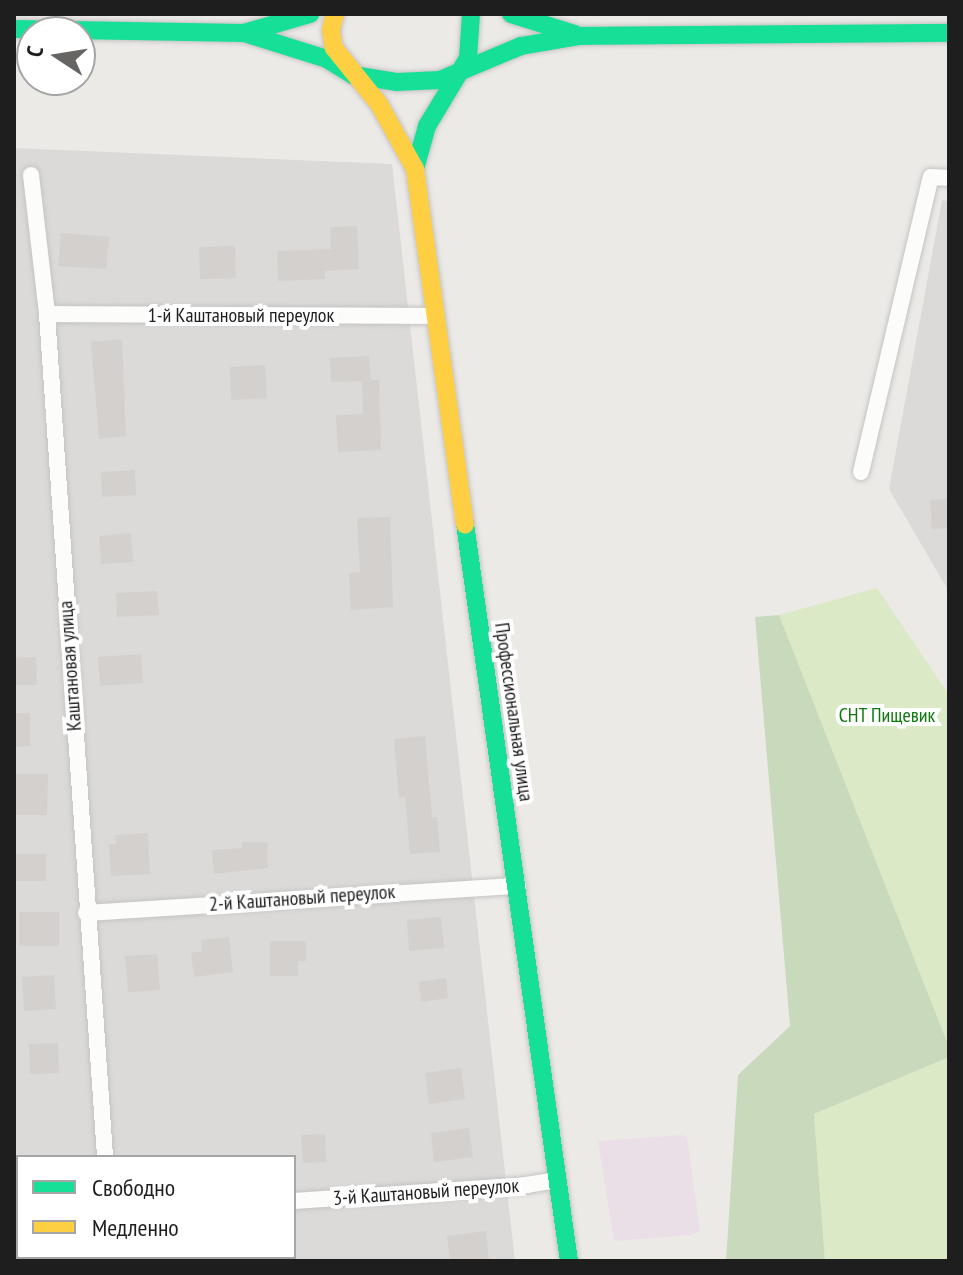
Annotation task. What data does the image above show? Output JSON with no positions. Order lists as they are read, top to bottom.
{
  "streets": {
    "street": [
      "1-й Каштановый переулок",
      "Каштановая улица",
      "Профессиональная улица",
      "2-й Каштановый переулок",
      "3-й Каштановый переулок"
    ]
  },
  "crossings": [
    ["1-й Каштановый переулок", "Каштановая улица"],
    ["1-й Каштановый переулок", "Профессиональная улица"],
    ["Каштановая улица", "2-й Каштановый переулок"],
    ["Профессиональная улица", "2-й Каштановый переулок"],
    ["Профессиональная улица", "3-й Каштановый переулок"]
  ],
  "parks": ["СНТ Пищевик"],
  "legend": ["Свободно", "Медленно"],
  "north": "left"
}
